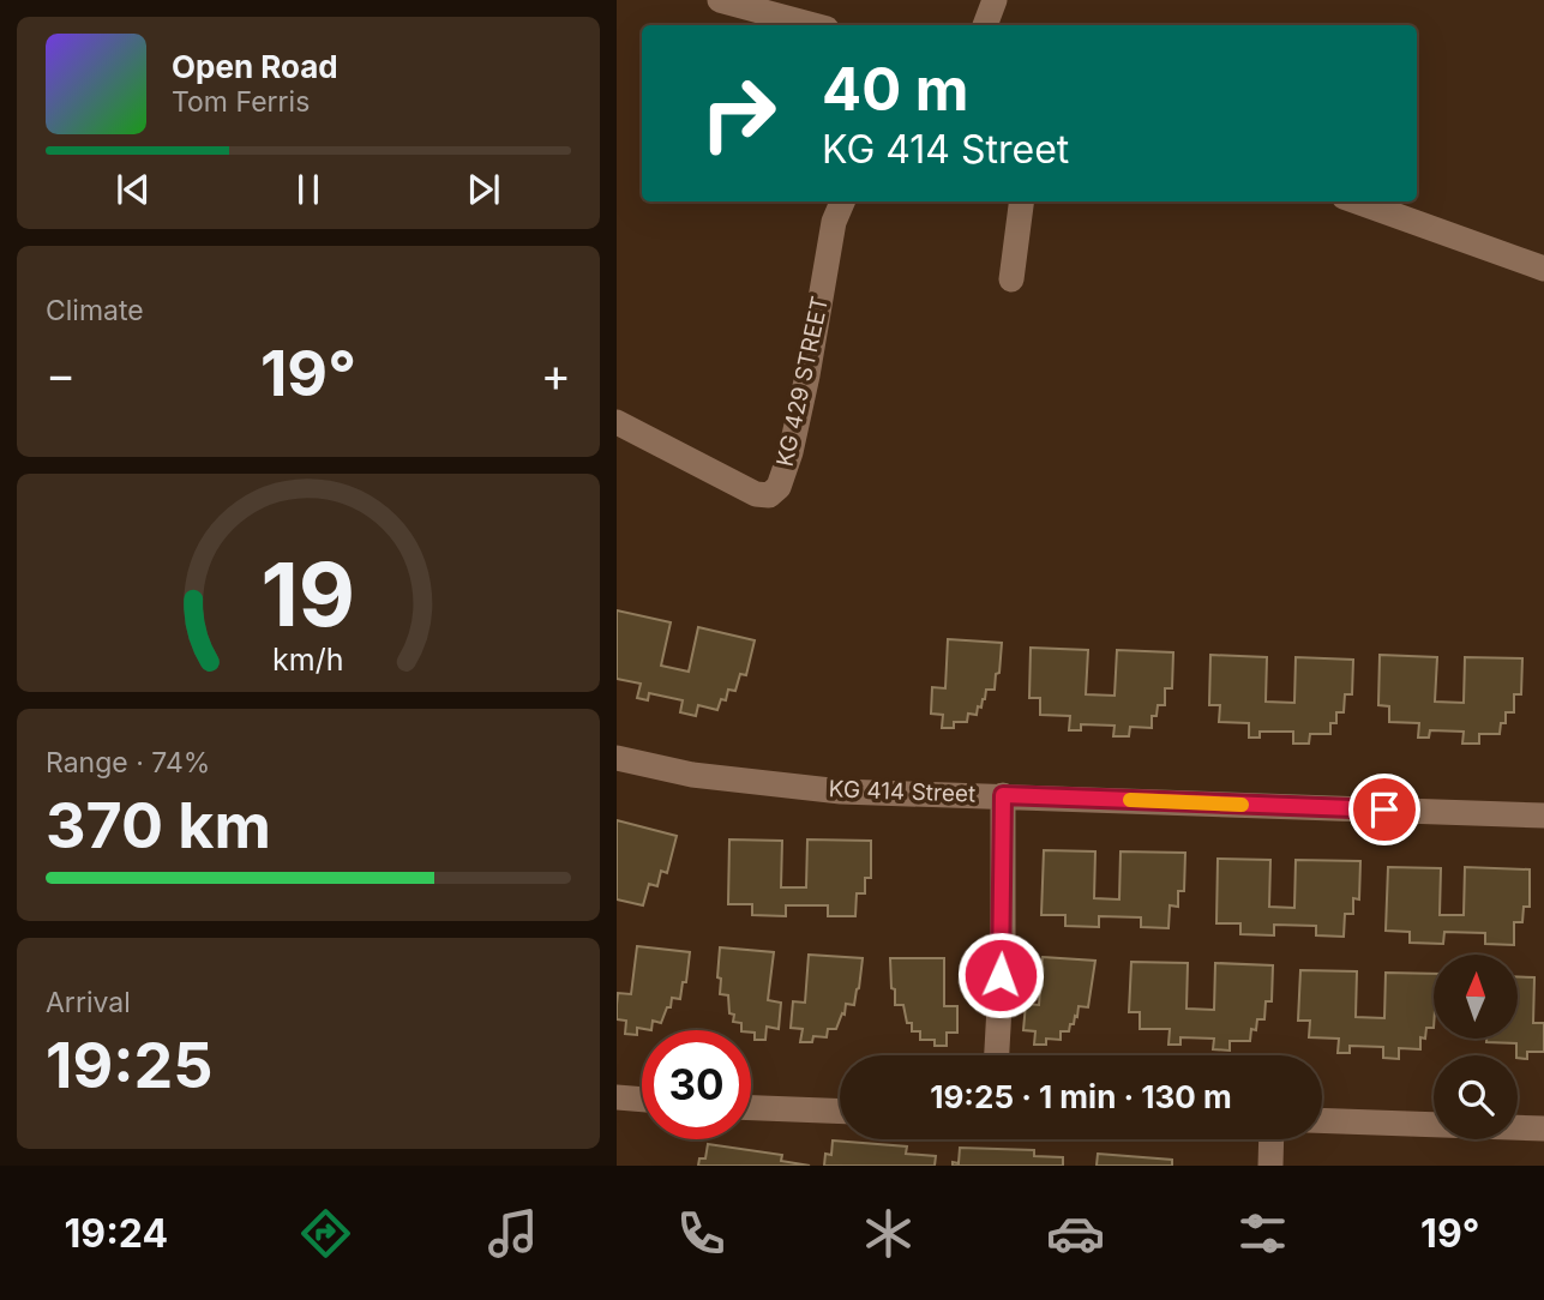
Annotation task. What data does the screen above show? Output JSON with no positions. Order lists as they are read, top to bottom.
{
  "streets": {
    "street": ["KG 429 STREET", "KG 414 Street"]
  },
  "north": "top",
  "page": {
    "turn": ["40 m", "KG 414 Street"],
    "song": ["Open Road", "Tom Ferris"],
    "tile": [
      "Climate",
      ["Range · 74%", "370 km"],
      ["Arrival", "19:25"]
    ],
    "heat": ["−", "19°", "+"],
    "limit": "30",
    "trip": "19:25 · 1 min · 130 m",
    "tabs": ["19:24", "19°"],
    "gauge": ["19", "km/h"]
  }
}
